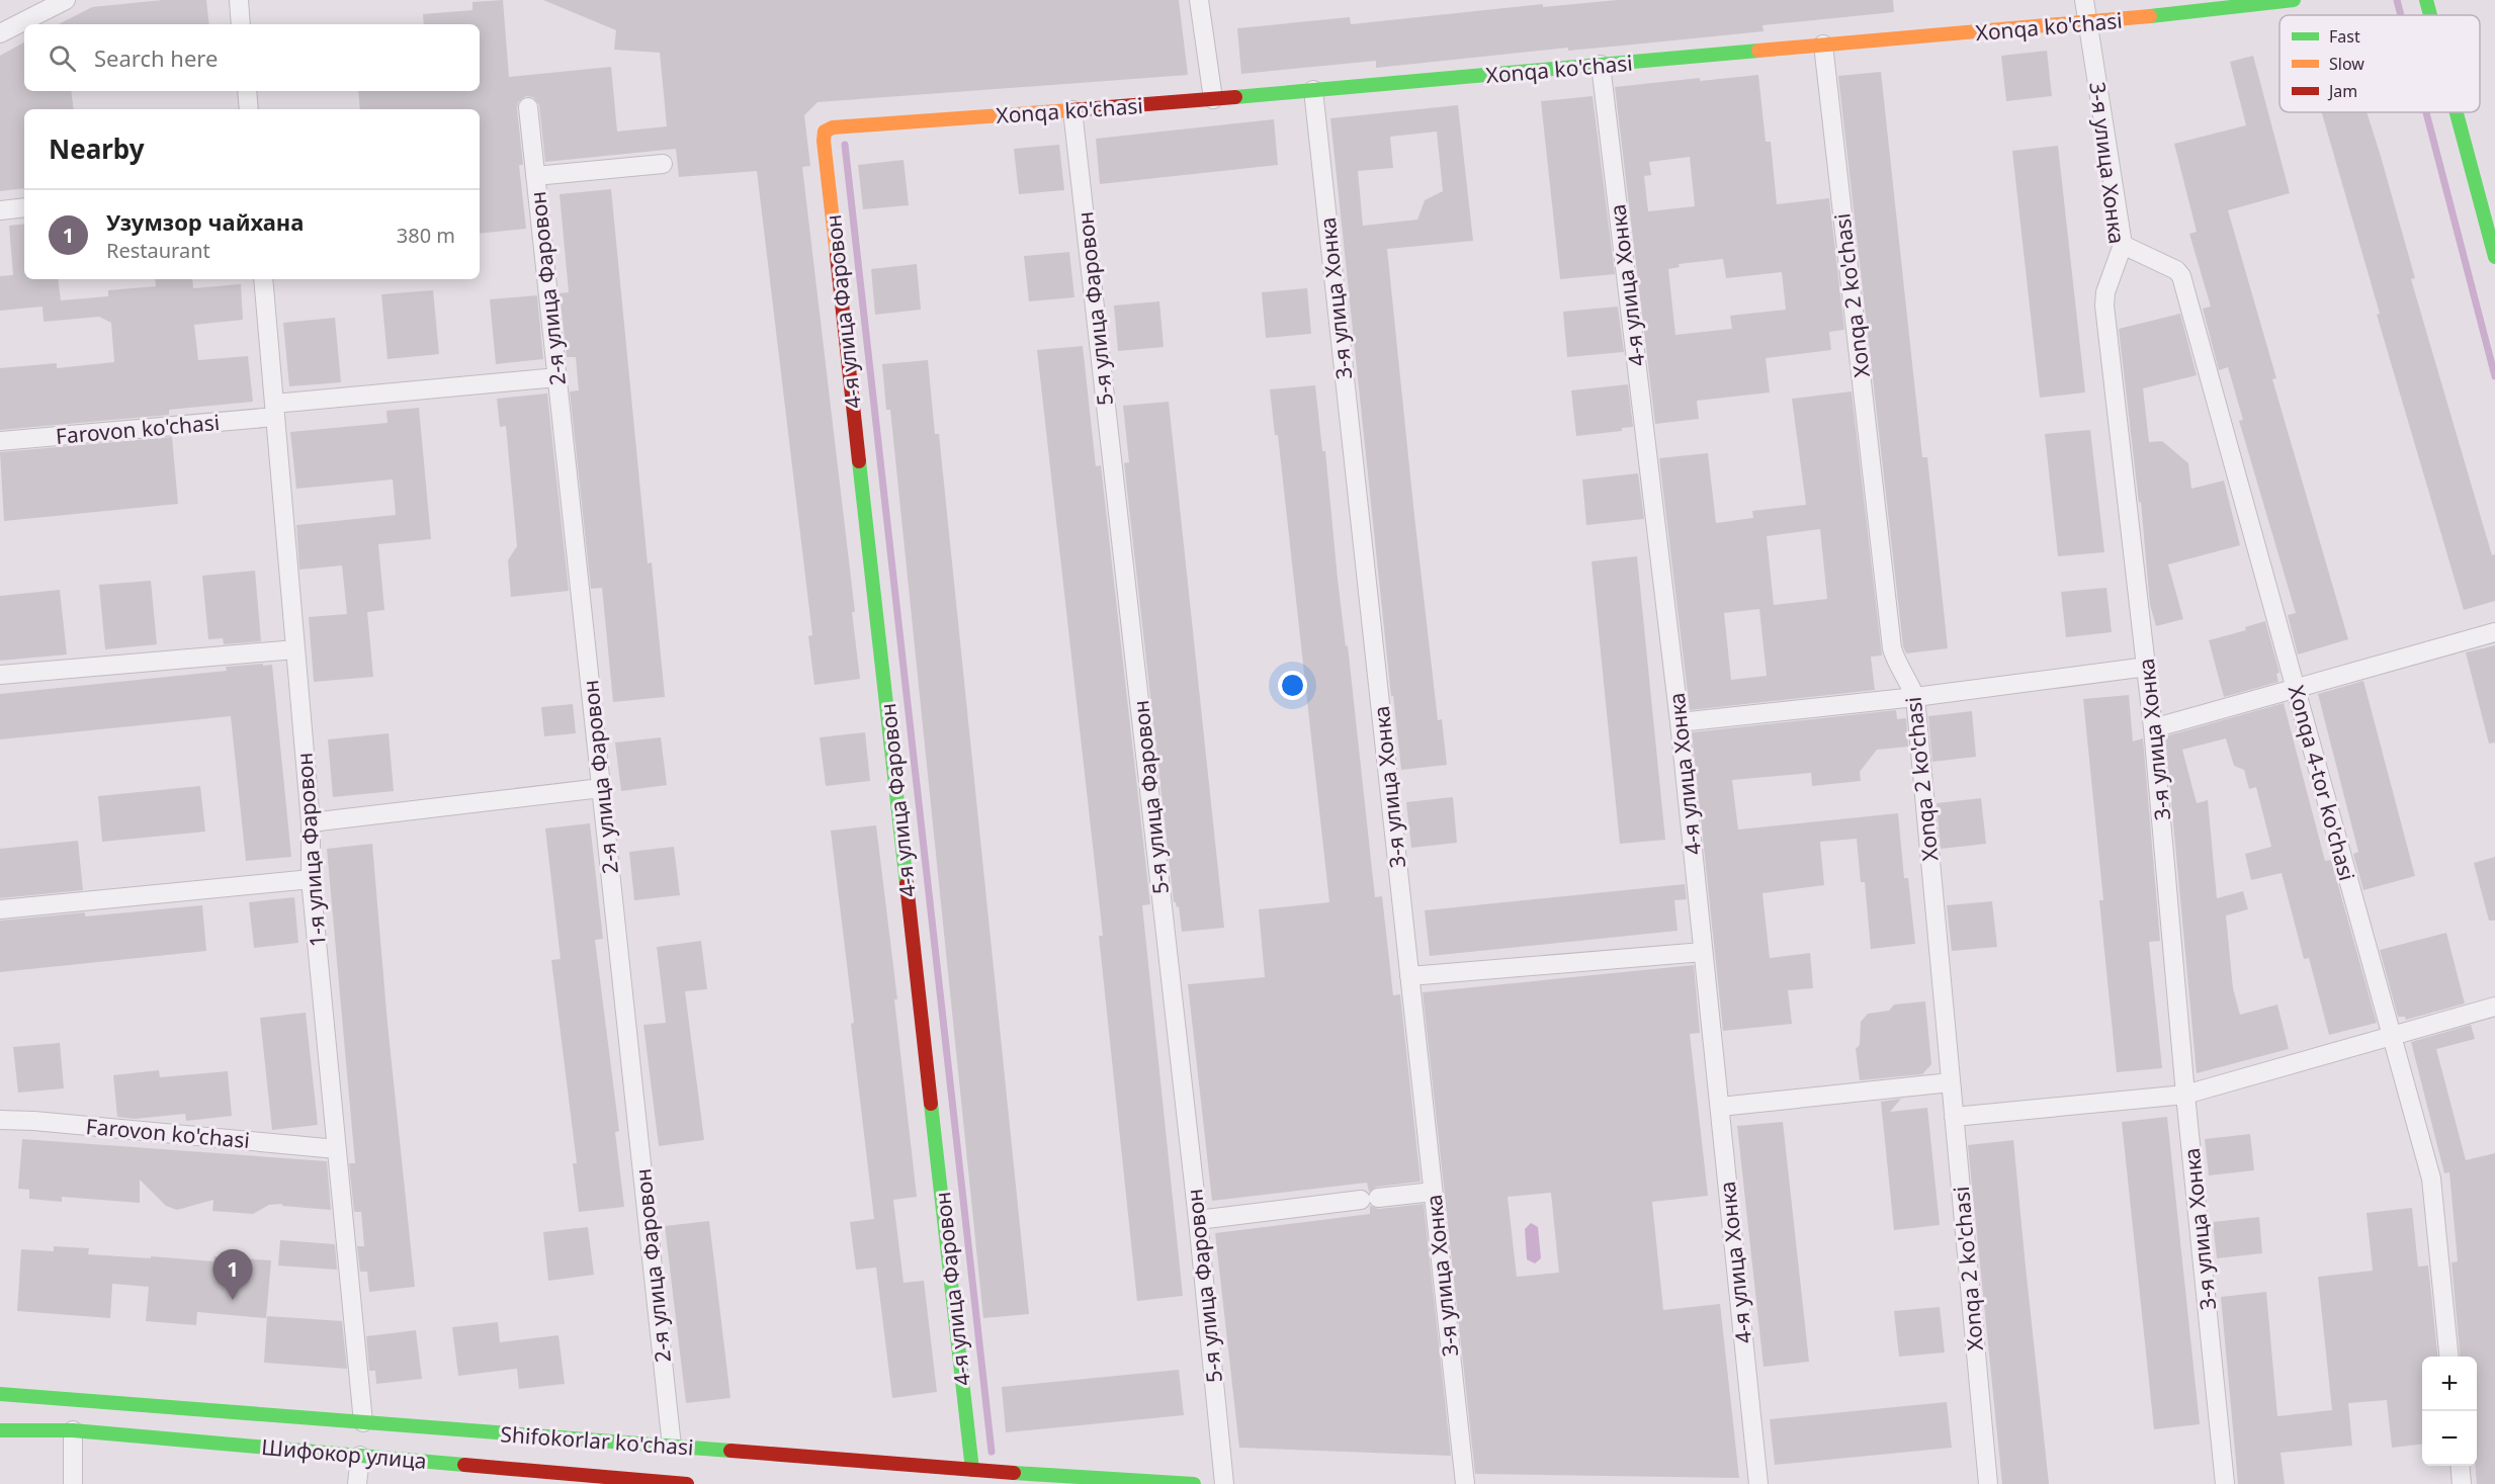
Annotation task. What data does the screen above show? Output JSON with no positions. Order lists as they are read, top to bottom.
{
  "streets": {
    "street": [
      "Xonqa ko'chasi",
      "3-я улица Хонка",
      "4-я улица Хонка",
      "2-я улица Фаровон",
      "Xonqa 2 ko'chasi",
      "5-я улица Фаровон",
      "4-я улица Фаровон",
      "Farovon ko'chasi",
      "Xonqa 4-tor ko'chasi",
      "1-я улица Фаровон",
      "Shifokorlar ko'chasi",
      "Шифокор улица"
    ]
  },
  "crossings": [
    ["Xonqa ko'chasi", "3-я улица Хонка"],
    ["Xonqa ko'chasi", "4-я улица Хонка"],
    ["Xonqa ko'chasi", "Xonqa 2 ko'chasi"],
    ["Xonqa ko'chasi", "5-я улица Фаровон"],
    ["Xonqa ko'chasi", "4-я улица Фаровон"],
    ["3-я улица Хонка", "Xonqa 4-tor ko'chasi"],
    ["2-я улица Фаровон", "Farovon ko'chasi"],
    ["2-я улица Фаровон", "Shifokorlar ko'chasi"],
    ["4-я улица Фаровон", "Shifokorlar ko'chasi"],
    ["Farovon ko'chasi", "1-я улица Фаровон"],
    ["1-я улица Фаровон", "Shifokorlar ko'chasi"]
  ],
  "legend": ["Fast", "Slow", "Jam"],
  "page": {
    "search": "Search here",
    "heading": "Nearby",
    "list": [
      {
        "mark": "1",
        "name": "Узумзор чайхана",
        "note": "Restaurant",
        "value": "380 m"
      }
    ],
    "pins": "1",
    "map_buttons": ["+", "−"]
  }
}
